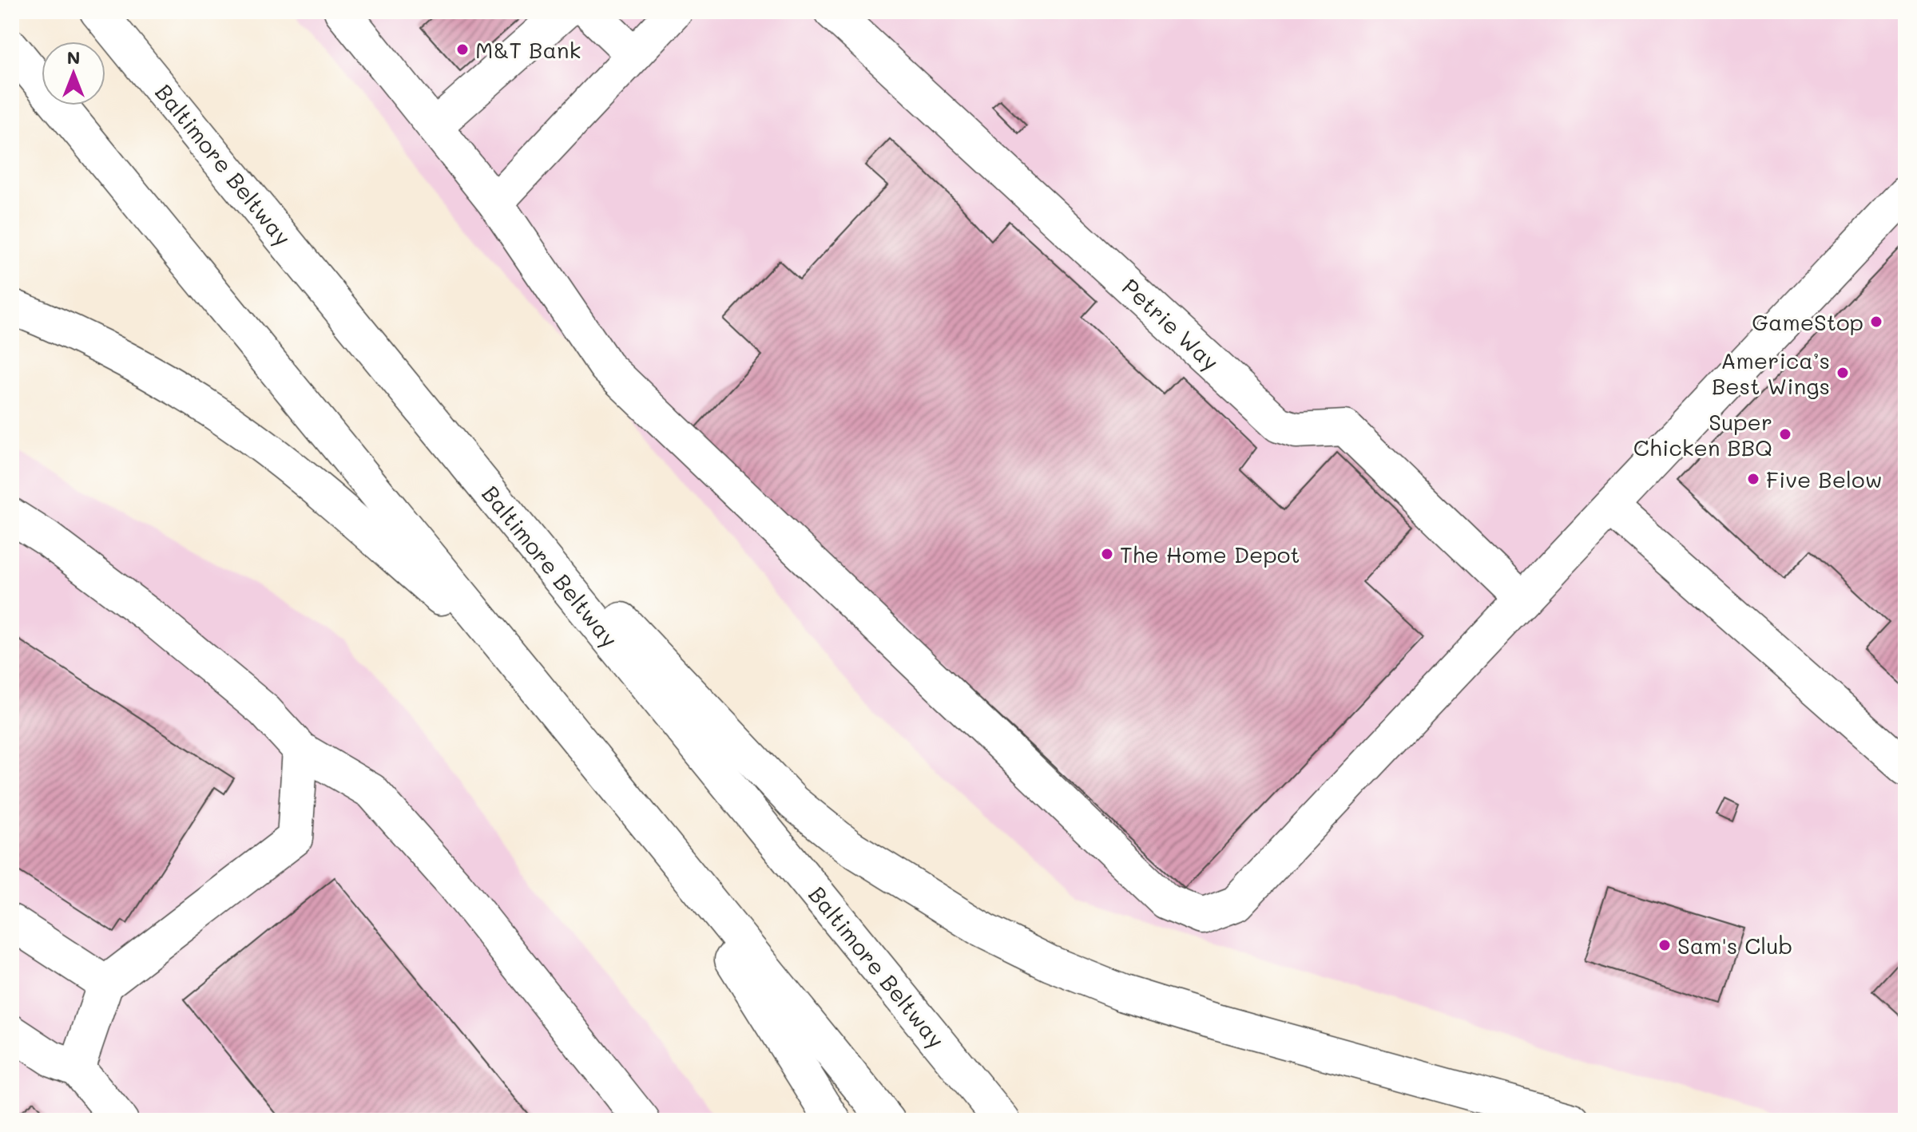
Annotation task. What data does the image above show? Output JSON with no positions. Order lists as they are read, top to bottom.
{
  "streets": {
    "main road": ["Baltimore Beltway", "Petrie Way"]
  },
  "places": [
    "M&T Bank",
    "GameStop",
    "America’s Best Wings",
    "Super Chicken BBQ",
    "Five Below",
    "The Home Depot",
    "Sam's Club"
  ],
  "north": "top"
}
